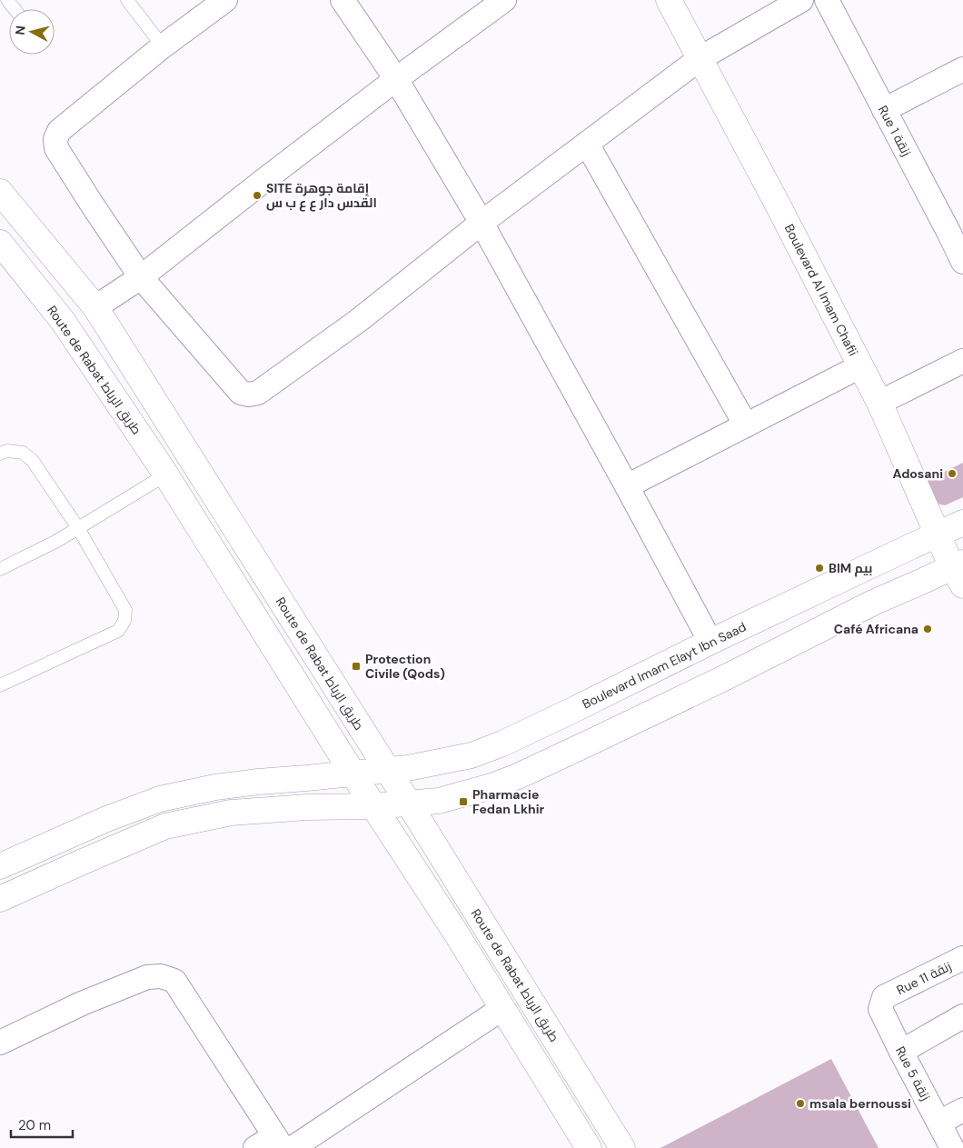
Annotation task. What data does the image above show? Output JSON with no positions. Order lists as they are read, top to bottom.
{
  "streets": {
    "street": [
      "Rue 1 زنقة",
      "Boulevard Al Imam Chafii",
      "Route de Rabat طريق الرباط",
      "Boulevard Imam Elayt Ibn Saad",
      "Rue 11 زنقة",
      "Rue 5 زنقة"
    ]
  },
  "crossings": [
    ["Boulevard Al Imam Chafii", "Boulevard Imam Elayt Ibn Saad"],
    ["Route de Rabat طريق الرباط", "Boulevard Imam Elayt Ibn Saad"],
    ["Rue 11 زنقة", "Rue 5 زنقة"]
  ],
  "places": {
    "other": [
      "SITE إقامة جوهرة القدس دار ع ع ب س",
      "Adosani",
      "BIM بيم",
      "Café Africana",
      "msala bernoussi"
    ],
    "transit": ["Protection Civile (Qods)", "Pharmacie Fedan Lkhir"]
  },
  "scale_bar": "20 m",
  "north": "left"
}
